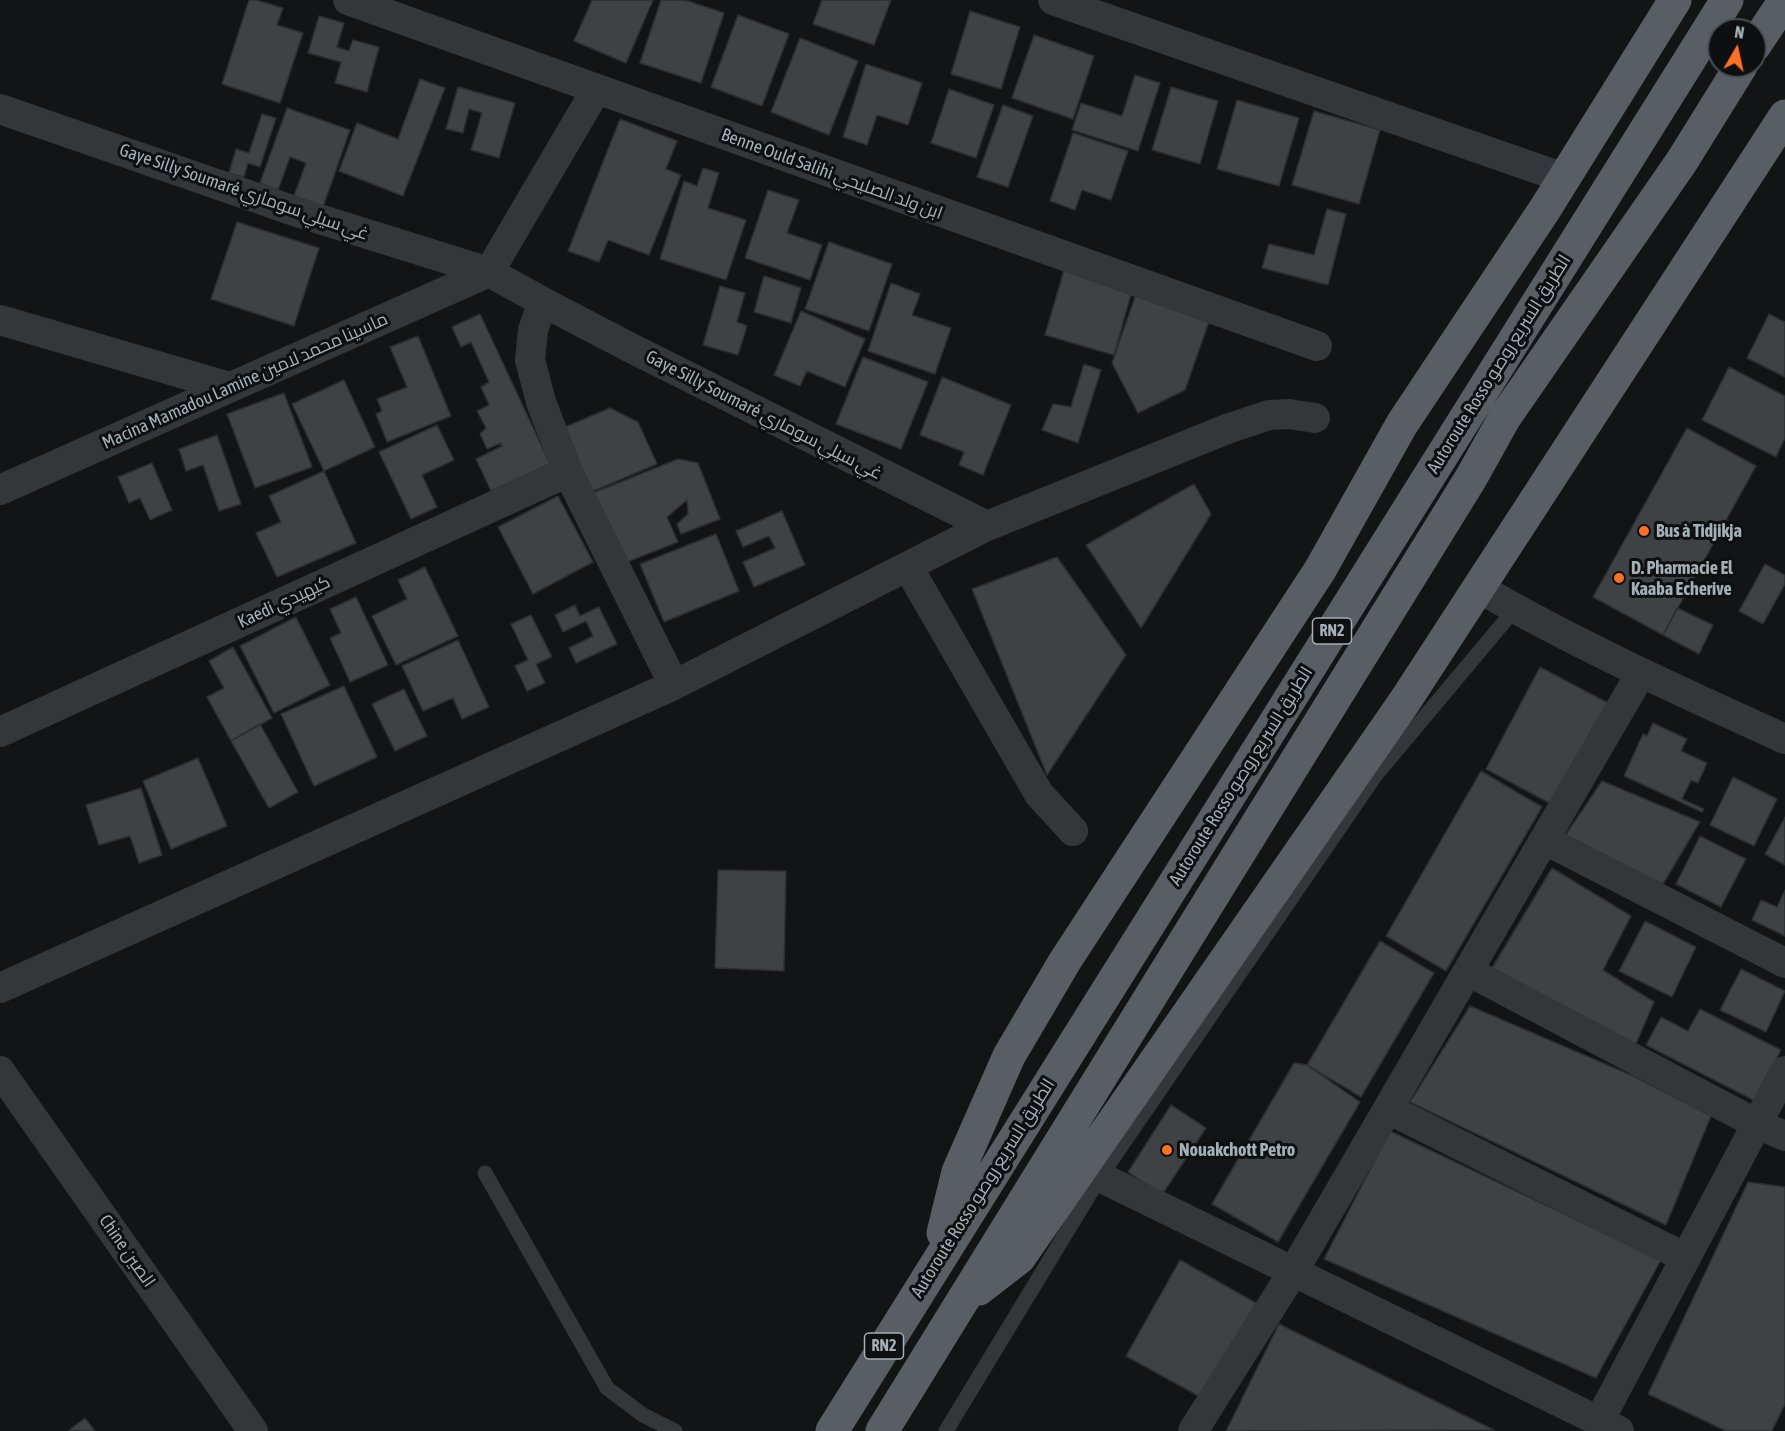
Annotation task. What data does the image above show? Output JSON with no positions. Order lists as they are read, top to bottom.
{
  "streets": {
    "highway": ["Autoroute Rosso الطريق السريع روصو", "RN2"],
    "street": [
      "Benne Ould Salihi ابن ولد الصليحي",
      "Gaye Silly Soumaré غي سيلي سوماري",
      "Macina Mamadou Lamine ماسينا محمد لامين",
      "Kaedi كيهيدي",
      "Chine الصين"
    ]
  },
  "crossings": [
    ["Gaye Silly Soumaré غي سيلي سوماري", "Macina Mamadou Lamine ماسينا محمد لامين"]
  ],
  "places": ["Bus à Tidjikja", "D. Pharmacie El Kaaba Echerive", "Nouakchott Petro"],
  "north": "top"
}
